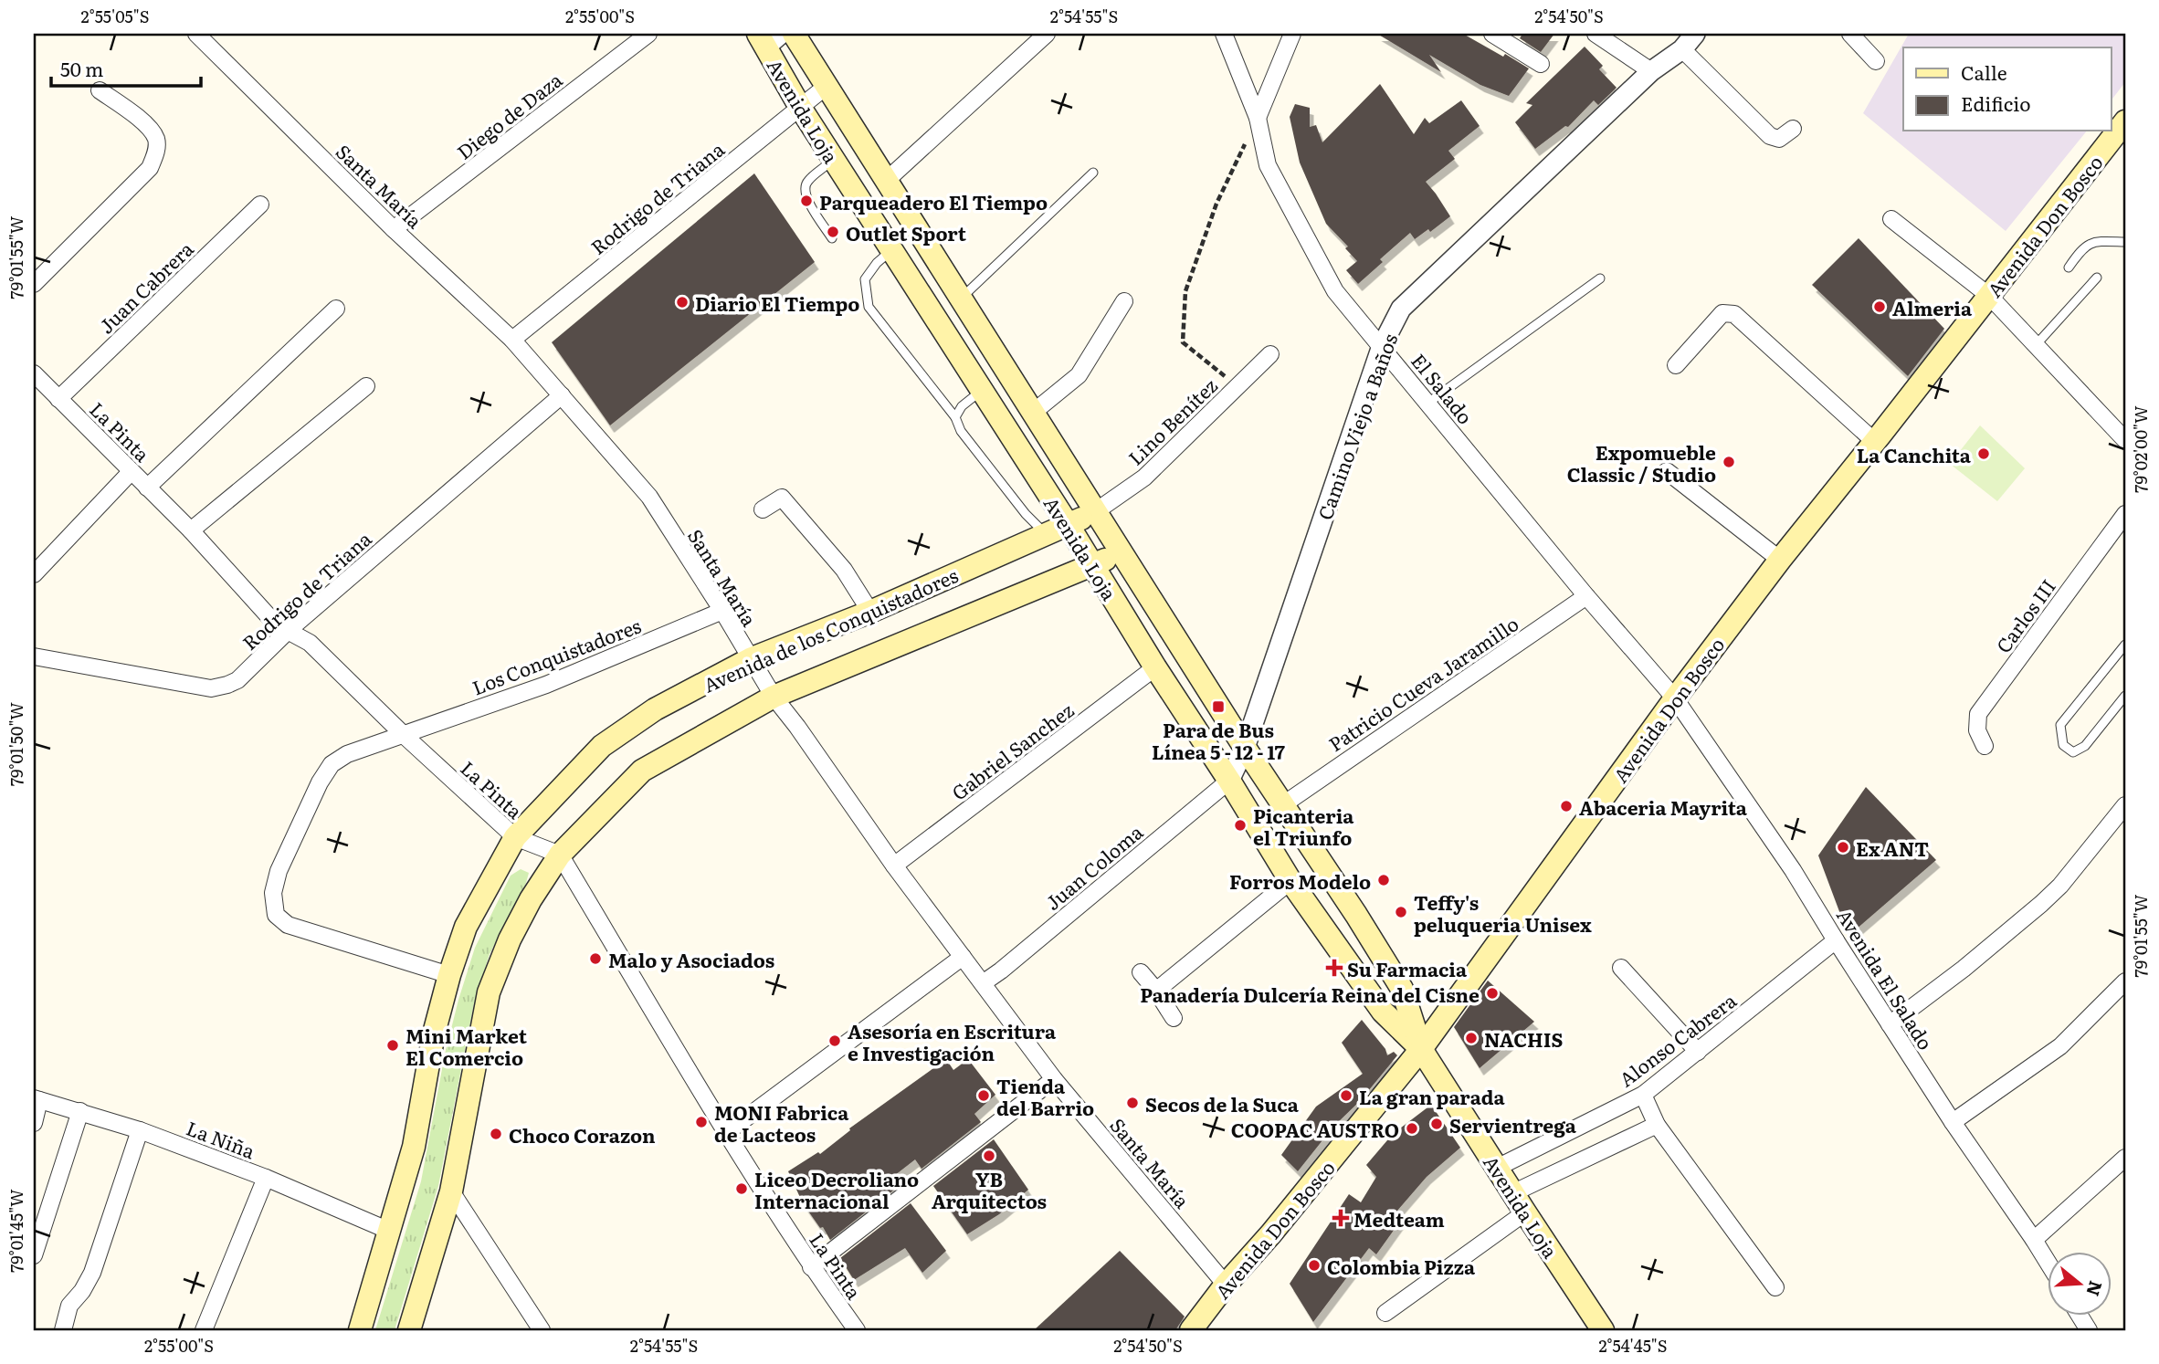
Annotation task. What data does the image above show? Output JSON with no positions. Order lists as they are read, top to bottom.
{
  "streets": {
    "main road": ["Avenida Loja", "Avenida Don Bosco", "Avenida de los Conquistadores"],
    "street": [
      "Diego de Daza",
      "Santa María",
      "Rodrigo de Triana",
      "Juan Cabrera",
      "El Salado",
      "Lino Benítez",
      "Camino Viejo a Baños",
      "La Pinta",
      "Carlos III",
      "Los Conquistadores",
      "Patricio Cueva Jaramillo",
      "Gabriel Sanchez",
      "Juan Coloma",
      "Avenida El Salado",
      "Alonso Cabrera",
      "La Niña"
    ]
  },
  "crossings": [
    ["Avenida Loja", "Rodrigo de Triana"],
    ["Avenida Loja", "Avenida Don Bosco"],
    ["Avenida Loja", "Lino Benítez"],
    ["Avenida Loja", "Camino Viejo a Baños"],
    ["Avenida Loja", "Avenida de los Conquistadores"],
    ["Avenida Loja", "Patricio Cueva Jaramillo"],
    ["Avenida Loja", "Gabriel Sanchez"],
    ["Avenida Loja", "Juan Coloma"],
    ["Avenida Loja", "Alonso Cabrera"],
    ["Diego de Daza", "Santa María"],
    ["Santa María", "Rodrigo de Triana"],
    ["Santa María", "Avenida Don Bosco"],
    ["Santa María", "Avenida de los Conquistadores"],
    ["Santa María", "Los Conquistadores"],
    ["Santa María", "Gabriel Sanchez"],
    ["Santa María", "Juan Coloma"],
    ["Rodrigo de Triana", "La Pinta"],
    ["Avenida Don Bosco", "El Salado"],
    ["Avenida Don Bosco", "Avenida El Salado"],
    ["Juan Cabrera", "La Pinta"],
    ["El Salado", "Camino Viejo a Baños"],
    ["El Salado", "Patricio Cueva Jaramillo"],
    ["El Salado", "Avenida El Salado"],
    ["Lino Benítez", "Avenida de los Conquistadores"],
    ["Camino Viejo a Baños", "Juan Coloma"],
    ["La Pinta", "Avenida de los Conquistadores"],
    ["La Pinta", "Los Conquistadores"],
    ["Avenida de los Conquistadores", "Los Conquistadores"],
    ["Avenida de los Conquistadores", "La Niña"],
    ["Avenida El Salado", "Alonso Cabrera"]
  ],
  "places": {
    "other": [
      "Parqueadero El Tiempo",
      "Outlet Sport",
      "Diario El Tiempo",
      "Almeria",
      "La Canchita",
      "Expomueble Classic / Studio",
      "Abaceria Mayrita",
      "Picanteria el Triunfo",
      "Ex ANT",
      "Forros Modelo",
      "Teffy's peluqueria Unisex",
      "Malo y Asociados",
      "Panadería Dulcería Reina del Cisne",
      "NACHIS",
      "Asesoría en Escritura e Investigación",
      "Mini Market El Comercio",
      "Tienda del Barrio",
      "La gran parada",
      "Secos de la Suca",
      "MONI Fabrica de Lacteos",
      "Servientrega",
      "COOPAC AUSTRO",
      "Choco Corazon",
      "YB Arquitectos",
      "Liceo Decroliano Internacional",
      "Colombia Pizza"
    ],
    "transit": ["Para de Bus Línea 5 - 12 - 17"],
    "health": ["Su Farmacia", "Medteam"]
  },
  "legend": ["Calle", "Edificio"],
  "scale_bar": "50 m",
  "north": "right",
  "coordinates": [
    "2°55'05\"S",
    "2°55'00\"S",
    "2°54'55\"S",
    "2°54'50\"S",
    "79°01'55\"W",
    "79°02'00\"W",
    "79°01'50\"W",
    "79°01'45\"W",
    "2°54'45\"S"
  ]
}
